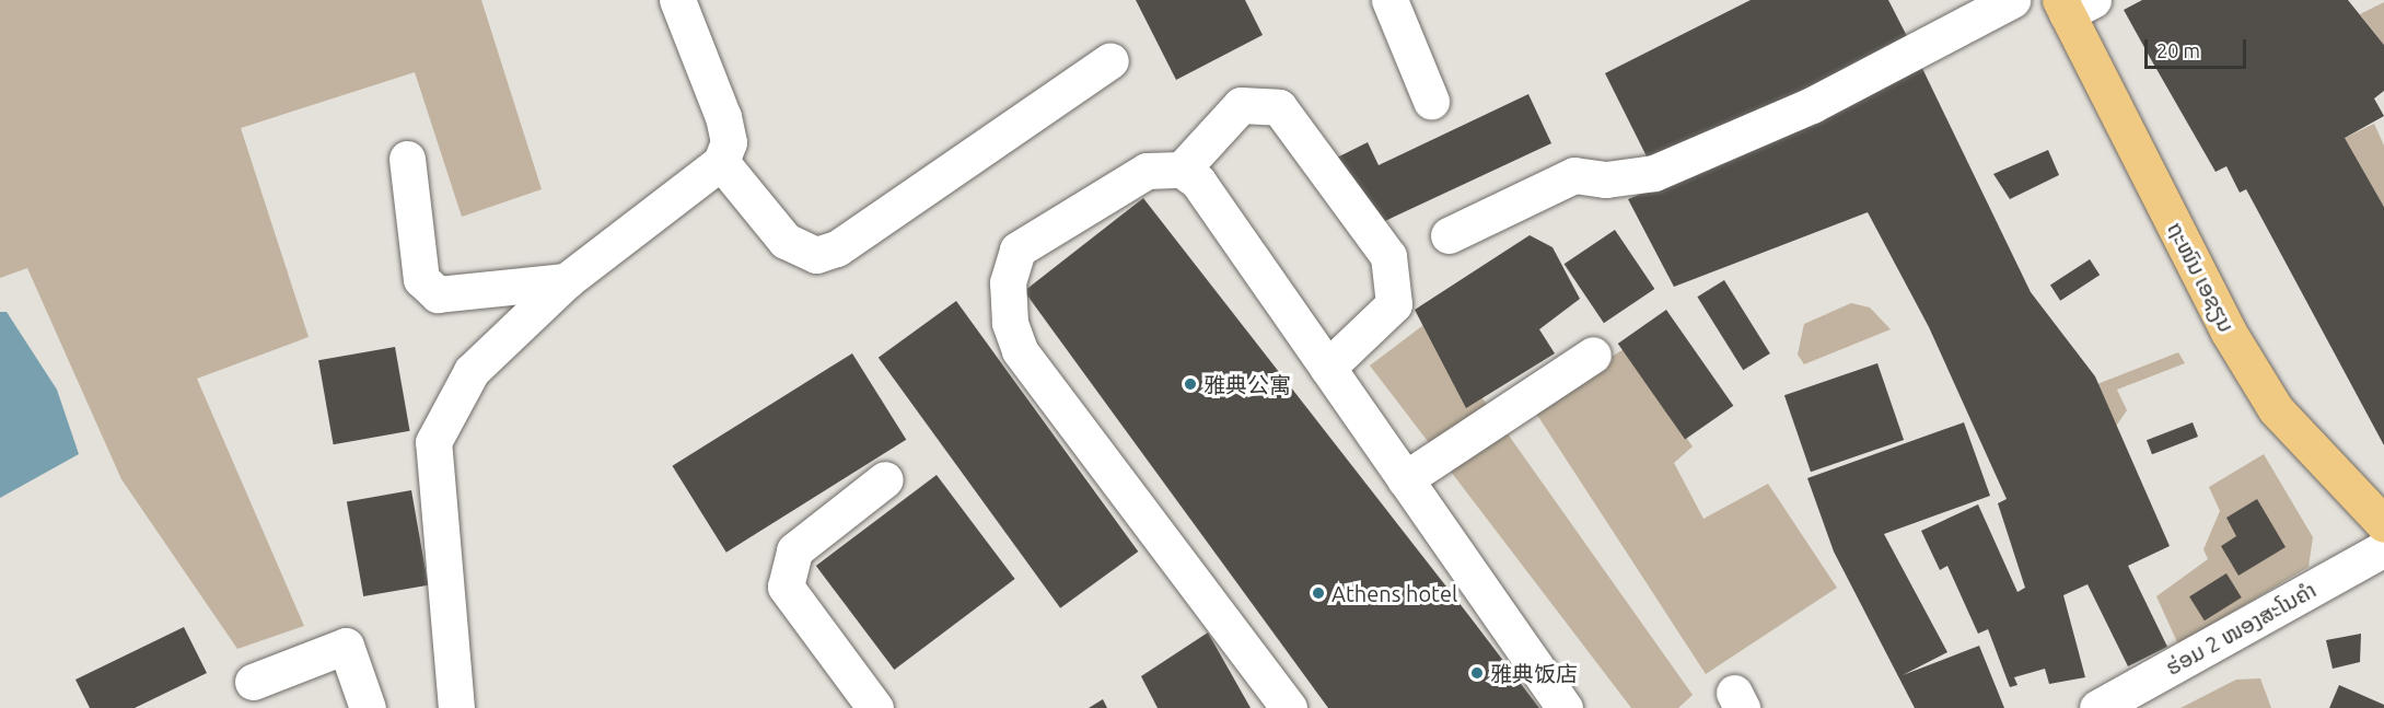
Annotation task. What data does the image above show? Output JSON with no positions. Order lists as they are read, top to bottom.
{
  "streets": {
    "main road": ["ຖະໜົນ ເອຊຽນ"],
    "street": ["ຮ່ອມ 2 ໜອງສະໂນຄໍາ"]
  },
  "places": ["雅典公寓", "Athens hotel", "雅典饭店"],
  "scale_bar": "20 m"
}
